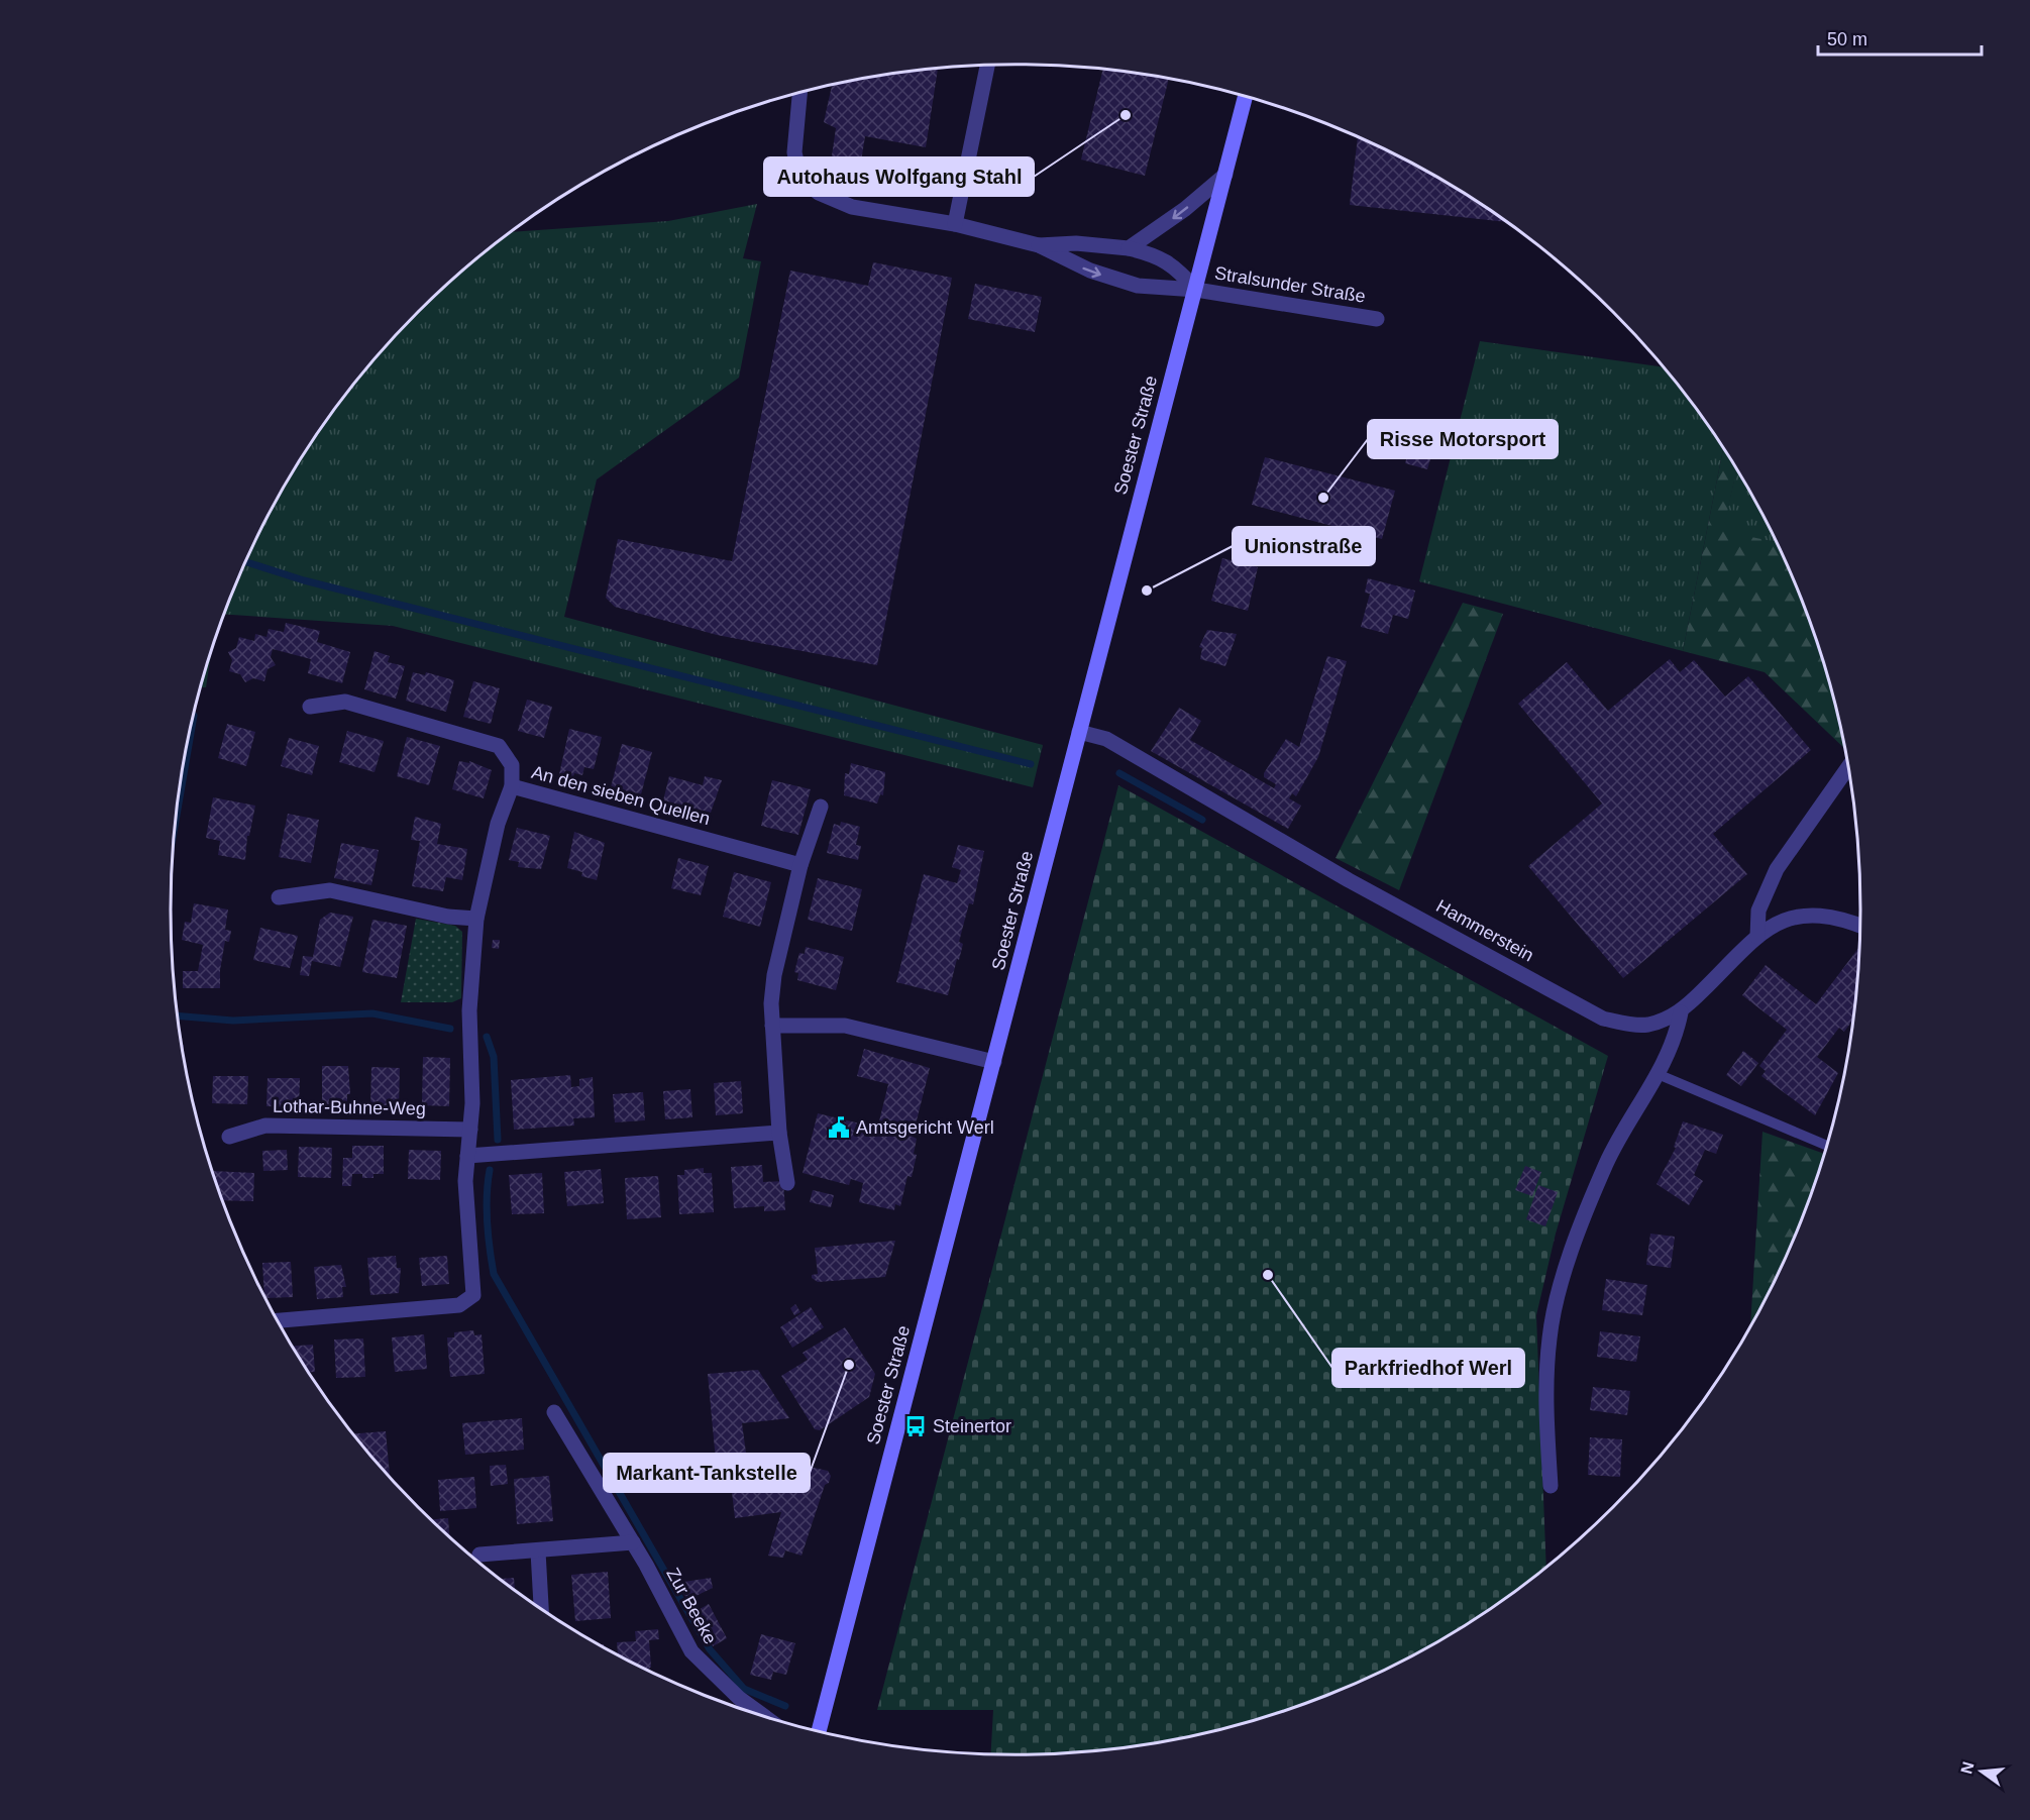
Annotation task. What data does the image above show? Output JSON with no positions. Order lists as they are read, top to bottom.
{
  "streets": {
    "main road": ["Soester Straße"],
    "street": [
      "Stralsunder Straße",
      "An den sieben Quellen",
      "Hammerstein",
      "Lothar-Buhne-Weg",
      "Zur Beeke"
    ]
  },
  "crossings": [
    ["Stralsunder Straße", "Soester Straße"],
    ["Soester Straße", "Hammerstein"],
    ["An den sieben Quellen", "Lothar-Buhne-Weg"]
  ],
  "places": {
    "other": [
      "Autohaus Wolfgang Stahl",
      "Risse Motorsport",
      "Unionstraße",
      "Parkfriedhof Werl",
      "Markant-Tankstelle"
    ],
    "public building": ["Amtsgericht Werl"],
    "bus stop": ["Steinertor"]
  },
  "scale_bar": "50 m",
  "north": "left"
}
